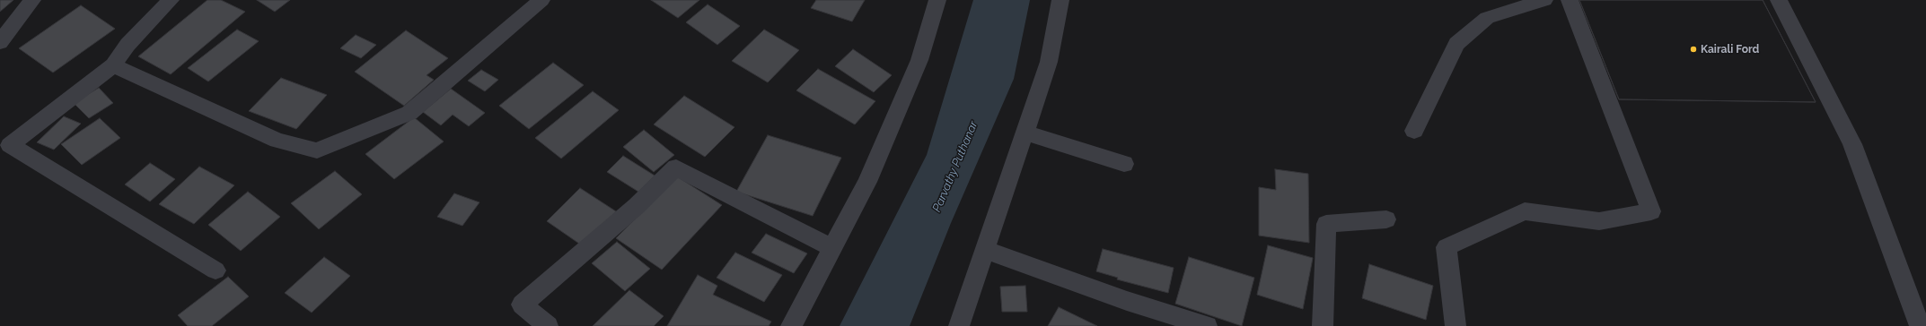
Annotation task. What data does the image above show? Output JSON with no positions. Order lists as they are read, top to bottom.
{
  "water": ["Parvathy Puthanar"],
  "places": ["Kairali Ford"]
}
